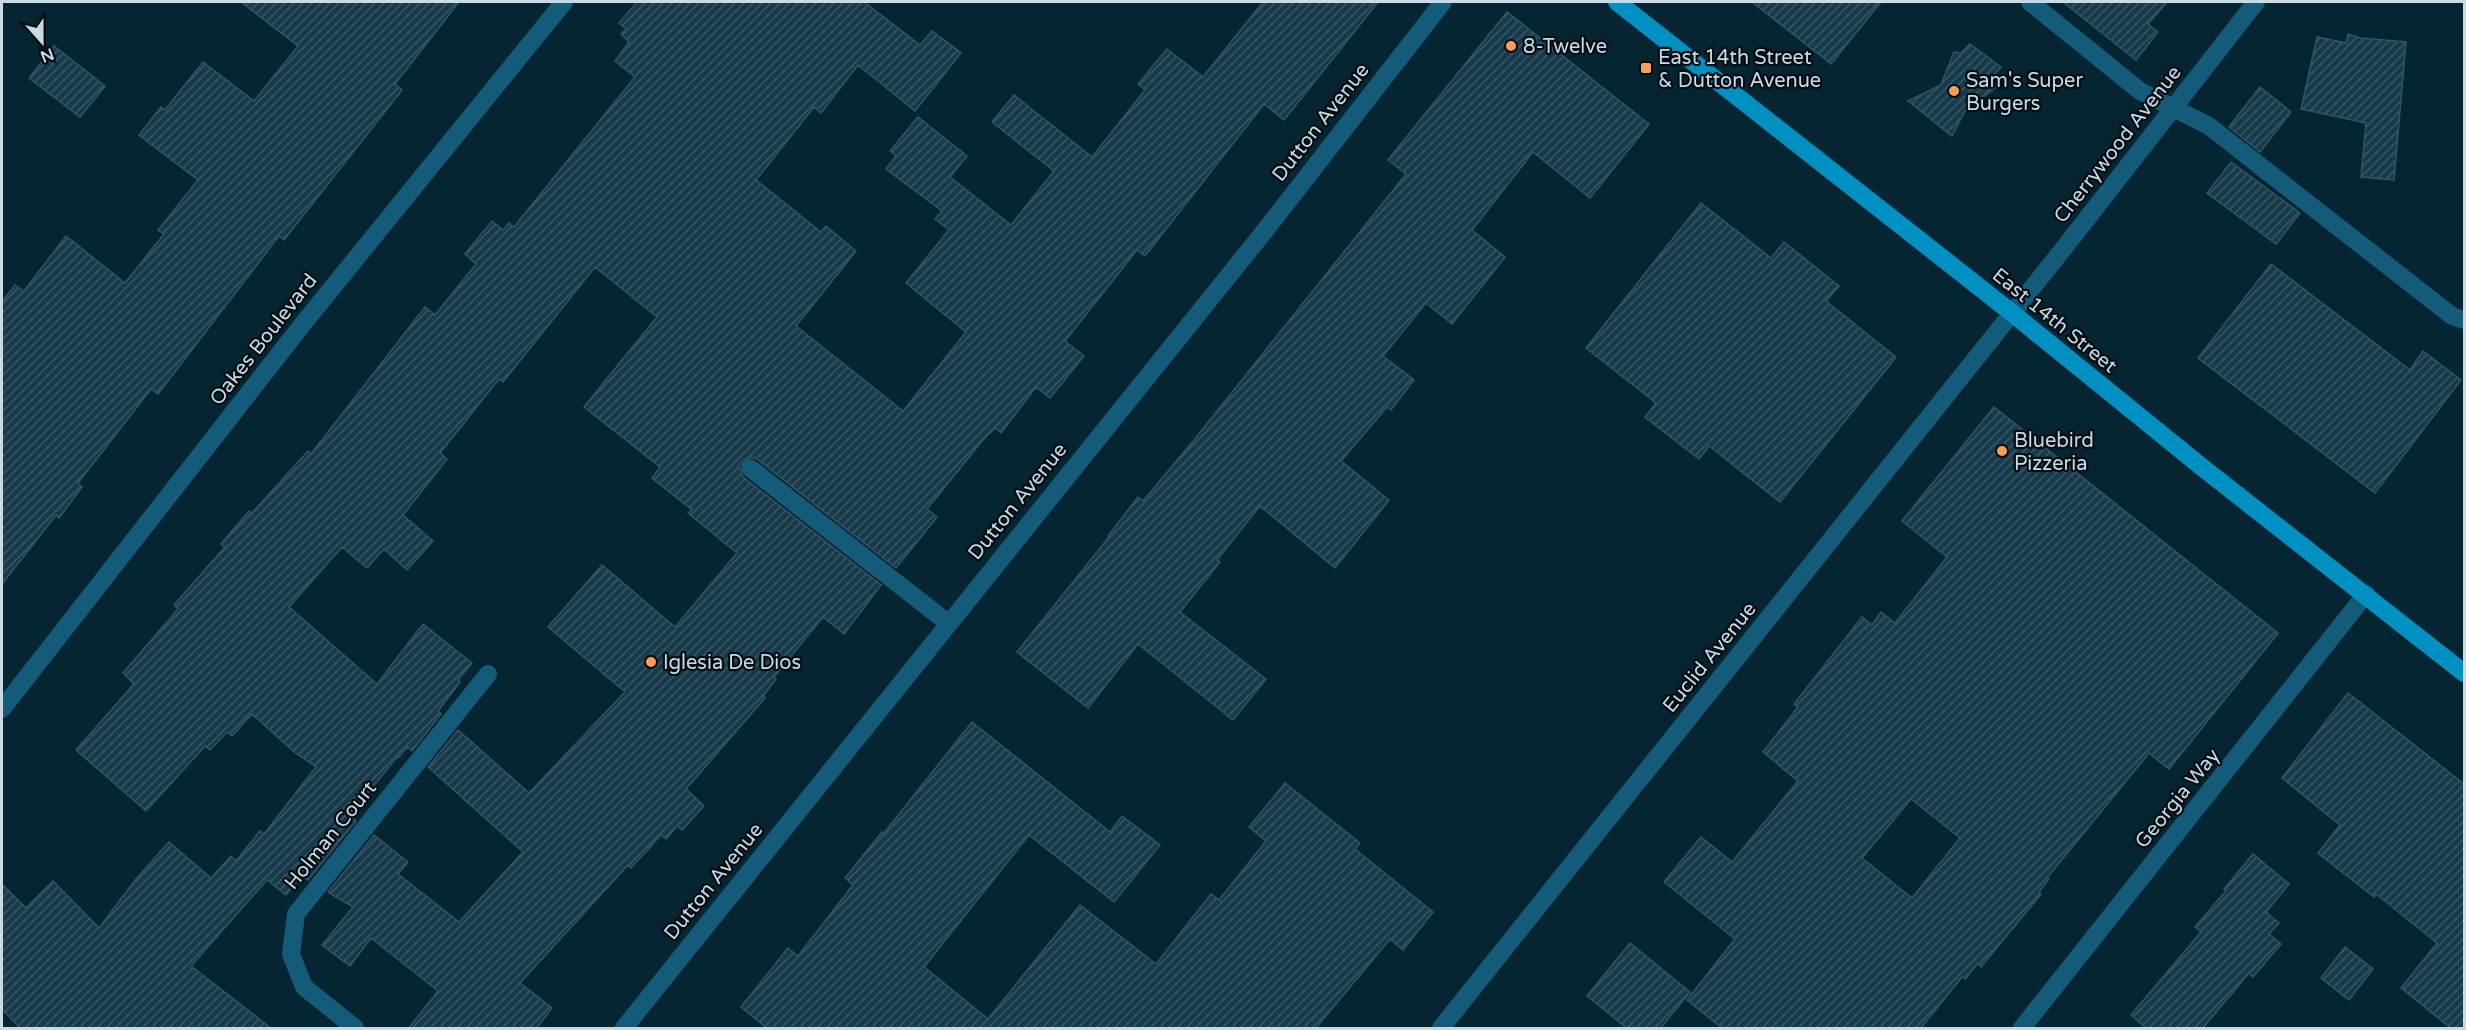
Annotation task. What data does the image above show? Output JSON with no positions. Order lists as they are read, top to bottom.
{
  "streets": {
    "main road": ["East 14th Street"],
    "street": [
      "Dutton Avenue",
      "Cherrywood Avenue",
      "Oakes Boulevard",
      "Euclid Avenue",
      "Georgia Way",
      "Holman Court"
    ]
  },
  "crossings": [
    ["Cherrywood Avenue", "East 14th Street"],
    ["Cherrywood Avenue", "Euclid Avenue"],
    ["East 14th Street", "Euclid Avenue"],
    ["East 14th Street", "Georgia Way"]
  ],
  "places": {
    "other": [
      "8-Twelve",
      "Sam's Super Burgers",
      "Bluebird Pizzeria",
      "Iglesia De Dios"
    ],
    "transit": ["East 14th Street & Dutton Avenue"]
  },
  "north": "bottom"
}
